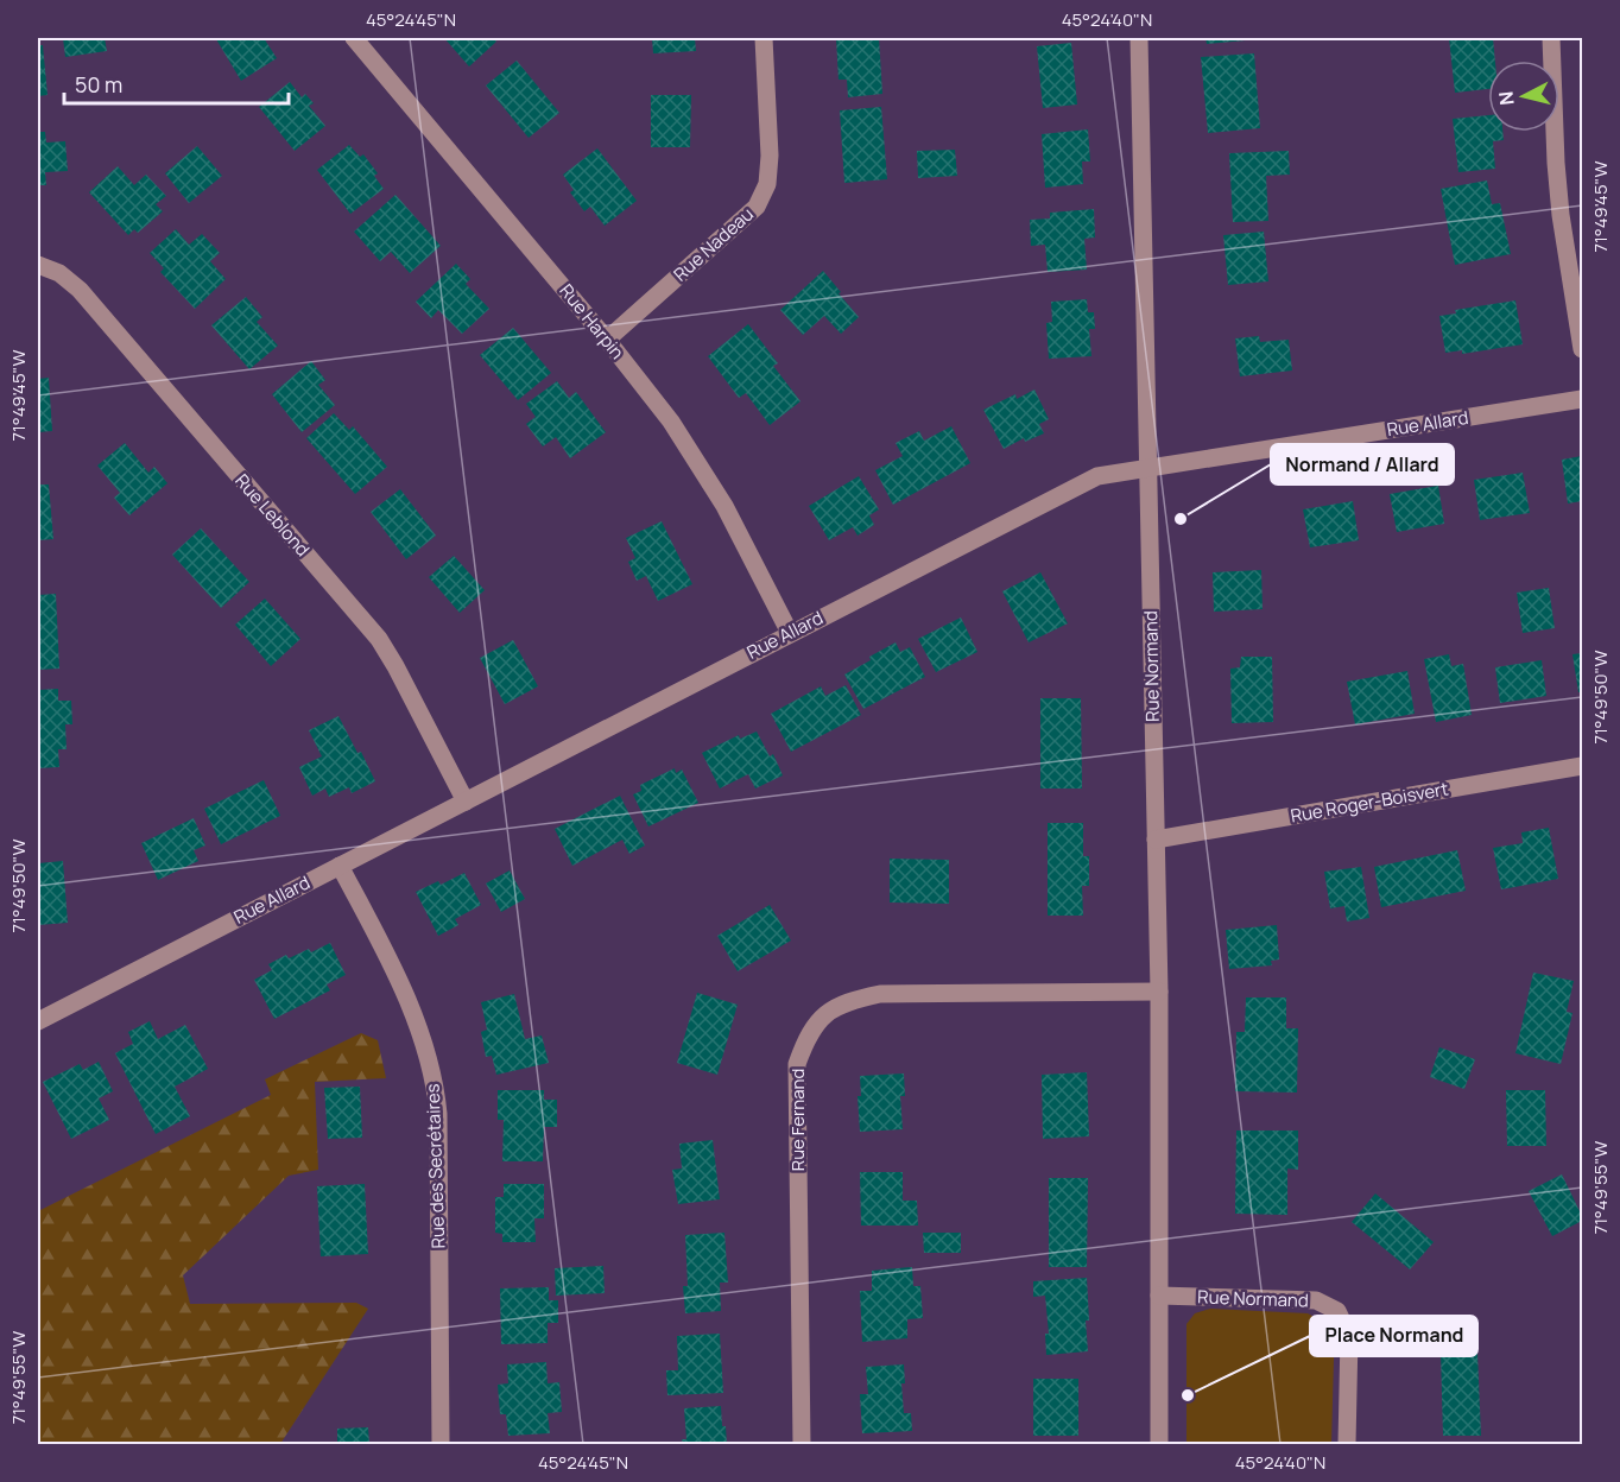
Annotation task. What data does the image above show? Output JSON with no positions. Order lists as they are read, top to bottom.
{
  "streets": {
    "street": [
      "Rue Nadeau",
      "Rue Harpin",
      "Rue Allard",
      "Rue Leblond",
      "Rue Normand",
      "Rue Roger-Boisvert",
      "Rue Fernand",
      "Rue des Secrétaires"
    ]
  },
  "crossings": [
    ["Rue Nadeau", "Rue Harpin"],
    ["Rue Harpin", "Rue Allard"],
    ["Rue Allard", "Rue Leblond"],
    ["Rue Allard", "Rue Normand"],
    ["Rue Allard", "Rue des Secrétaires"],
    ["Rue Normand", "Rue Roger-Boisvert"],
    ["Rue Normand", "Rue Fernand"]
  ],
  "places": ["Normand / Allard", "Place Normand"],
  "scale_bar": "50 m",
  "north": "left",
  "coordinates": [
    "45°24'45\"N",
    "45°24'40\"N",
    "71°49'45\"W",
    "71°49'50\"W",
    "71°49'55\"W"
  ]
}
